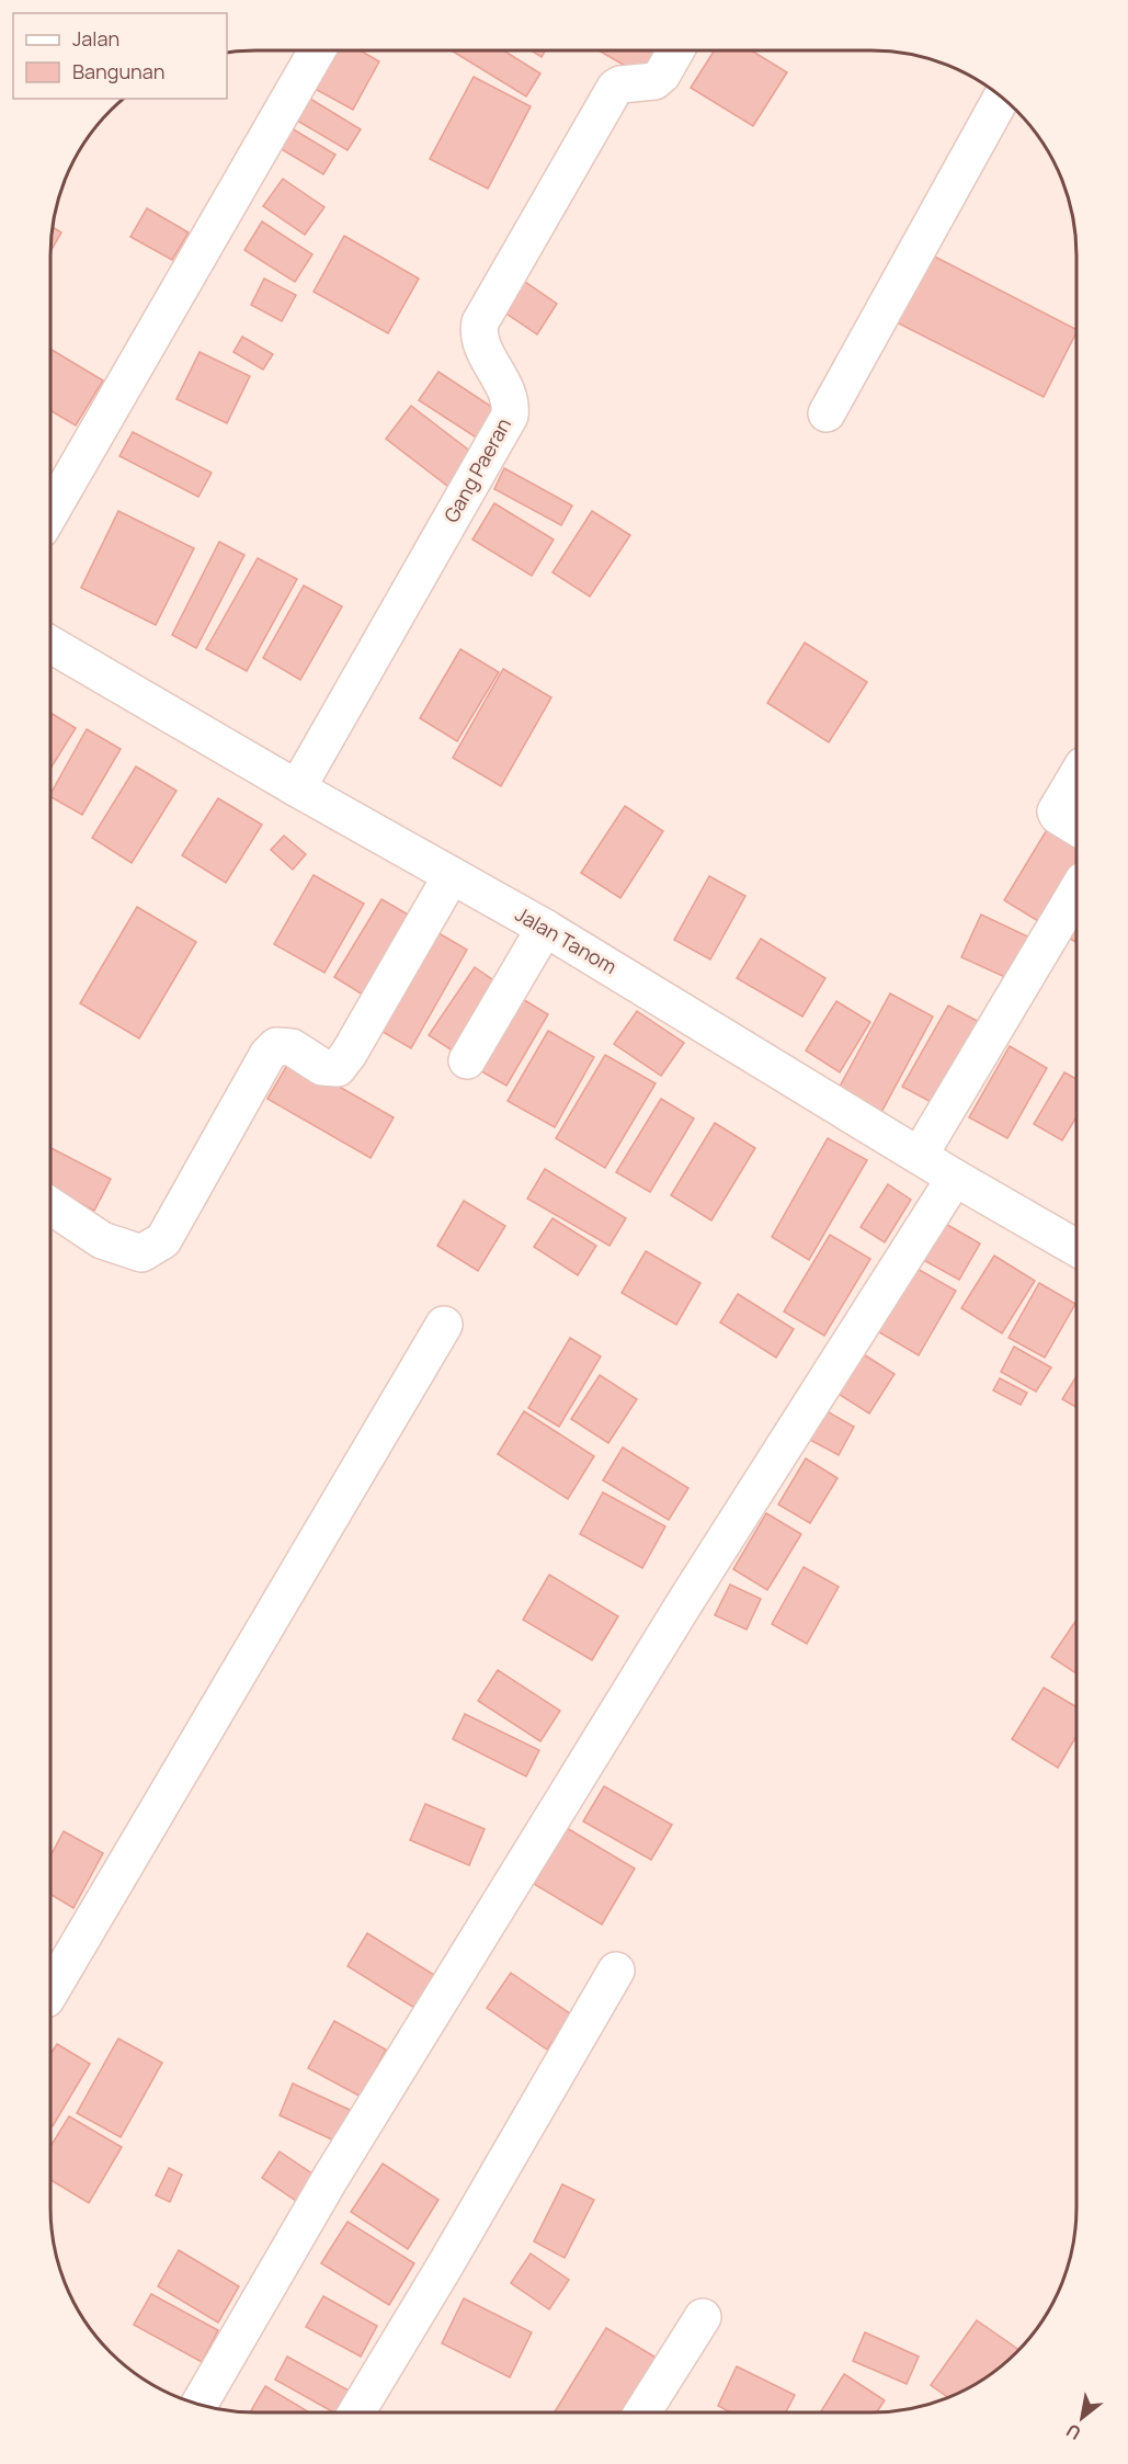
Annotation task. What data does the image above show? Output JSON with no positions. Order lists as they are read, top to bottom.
{
  "streets": {
    "street": ["Gang Paeran", "Jalan Tanom"]
  },
  "crossings": [
    ["Gang Paeran", "Jalan Tanom"]
  ],
  "legend": ["Jalan", "Bangunan"],
  "north": "bottom left"
}
